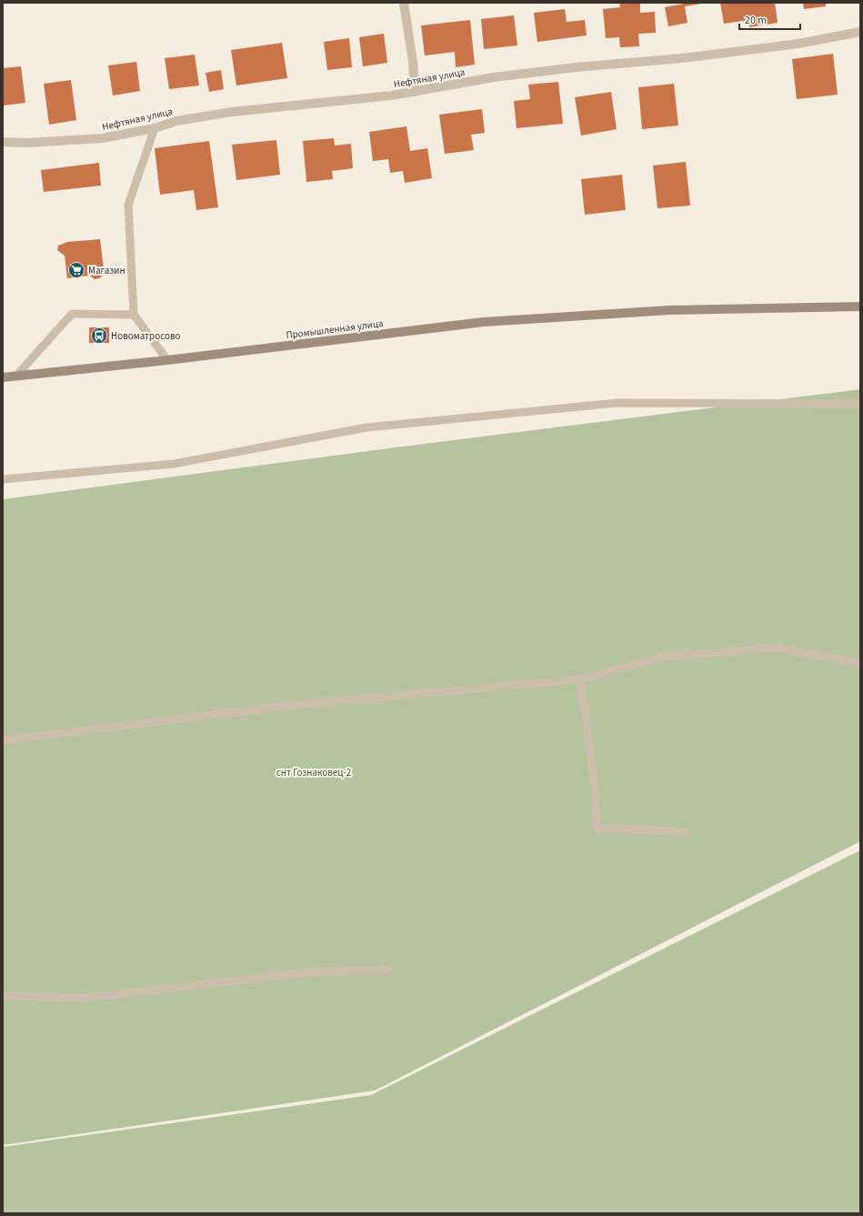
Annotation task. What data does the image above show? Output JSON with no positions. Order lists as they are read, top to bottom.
{
  "streets": {
    "main road": ["Промышленная улица"],
    "street": ["Нефтяная улица"]
  },
  "parks": ["снт Гознаковец-2"],
  "places": {
    "supermarket": ["Магазин"],
    "bus stop": ["Новоматросово"]
  },
  "scale_bar": "20 m"
}
